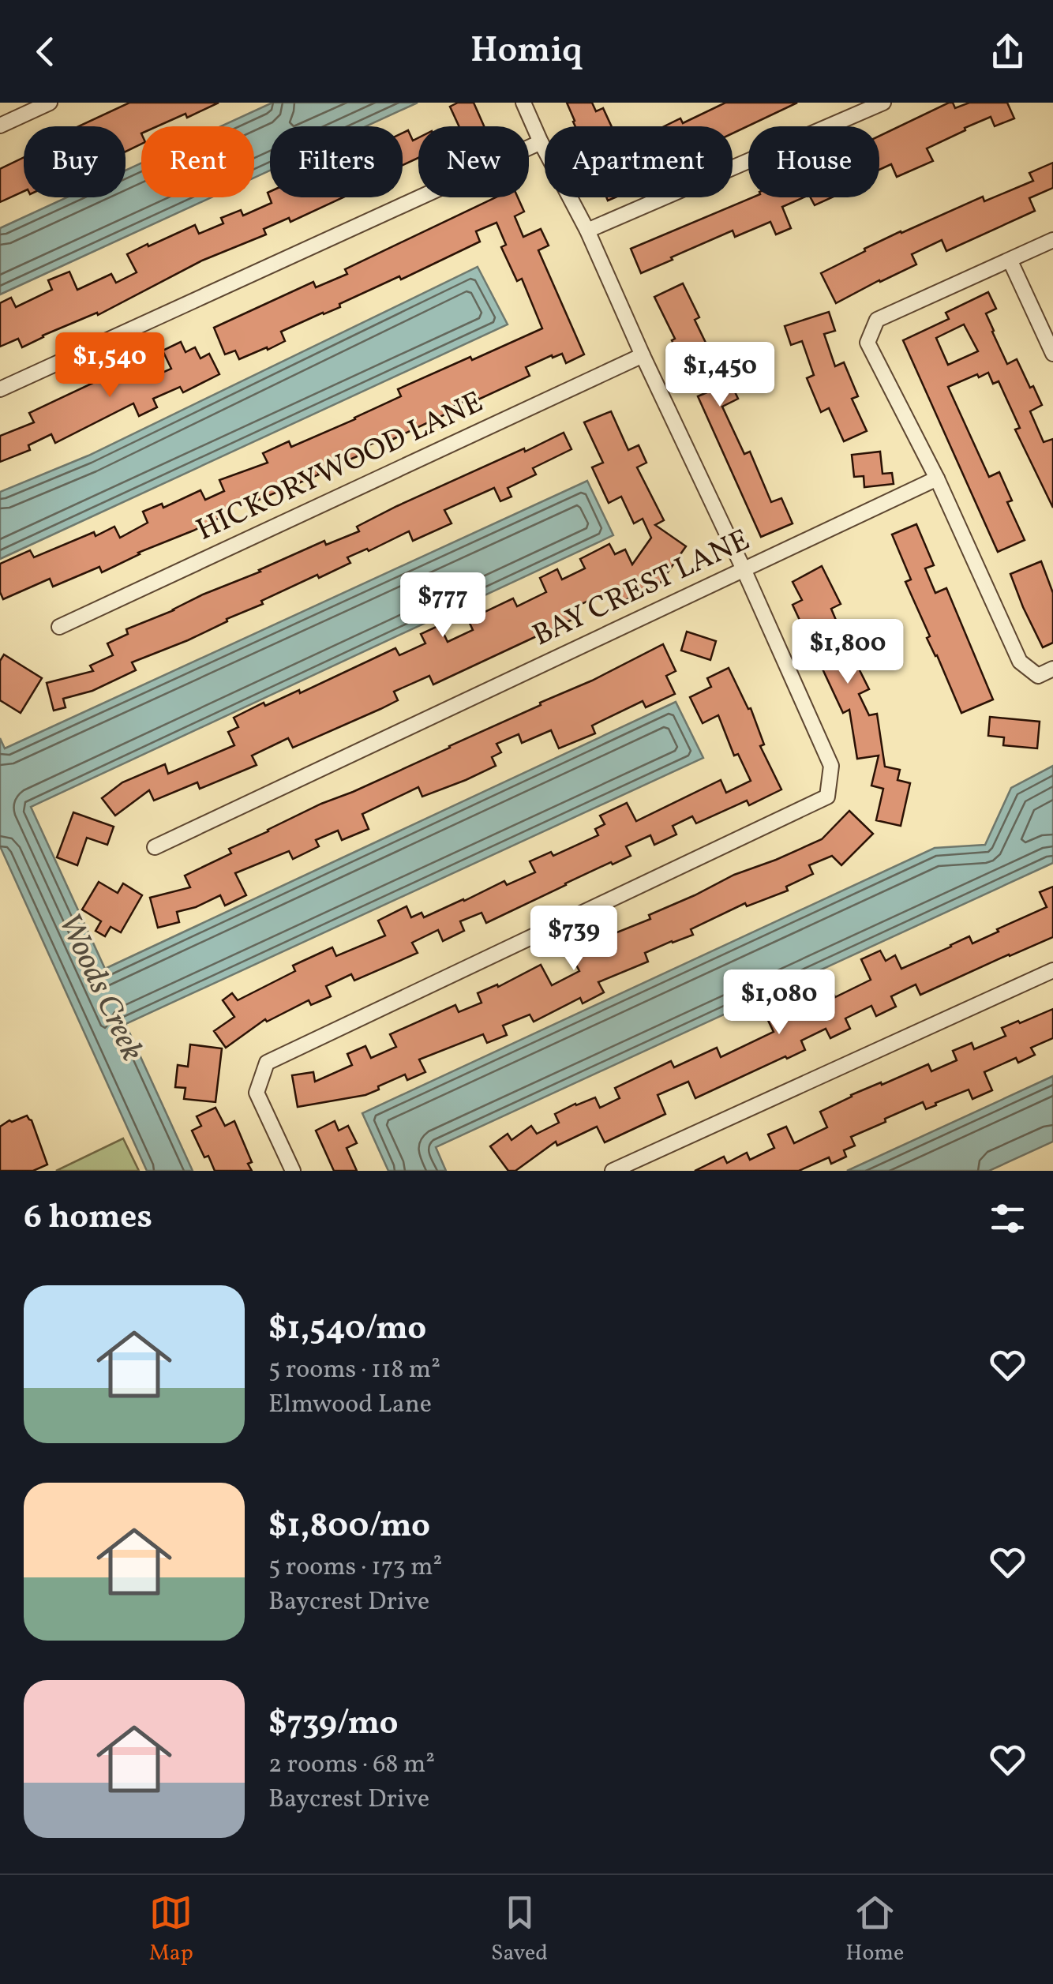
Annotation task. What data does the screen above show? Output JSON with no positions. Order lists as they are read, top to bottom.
{
  "streets": {
    "street": ["HICKORYWOOD LANE", "BAY CREST LANE"]
  },
  "water": ["Woods Creek"],
  "page": {
    "header": "Homiq",
    "chip": [
      "Buy",
      "Rent",
      "Filters",
      "New",
      "Apartment",
      "House"
    ],
    "price": [
      "$1,540",
      "$1,450",
      "$777",
      "$1,800",
      "$739",
      "$1,080"
    ],
    "heading": "6 homes",
    "list": [
      {
        "name": "$1,540/mo",
        "note": "5 rooms · 118 m² · Elmwood Lane"
      },
      {
        "name": "$1,800/mo",
        "note": "5 rooms · 173 m² · Baycrest Drive"
      },
      {
        "name": "$739/mo",
        "note": "2 rooms · 68 m² · Baycrest Drive"
      }
    ],
    "tabs": ["Map", "Saved", "Home"]
  }
}
